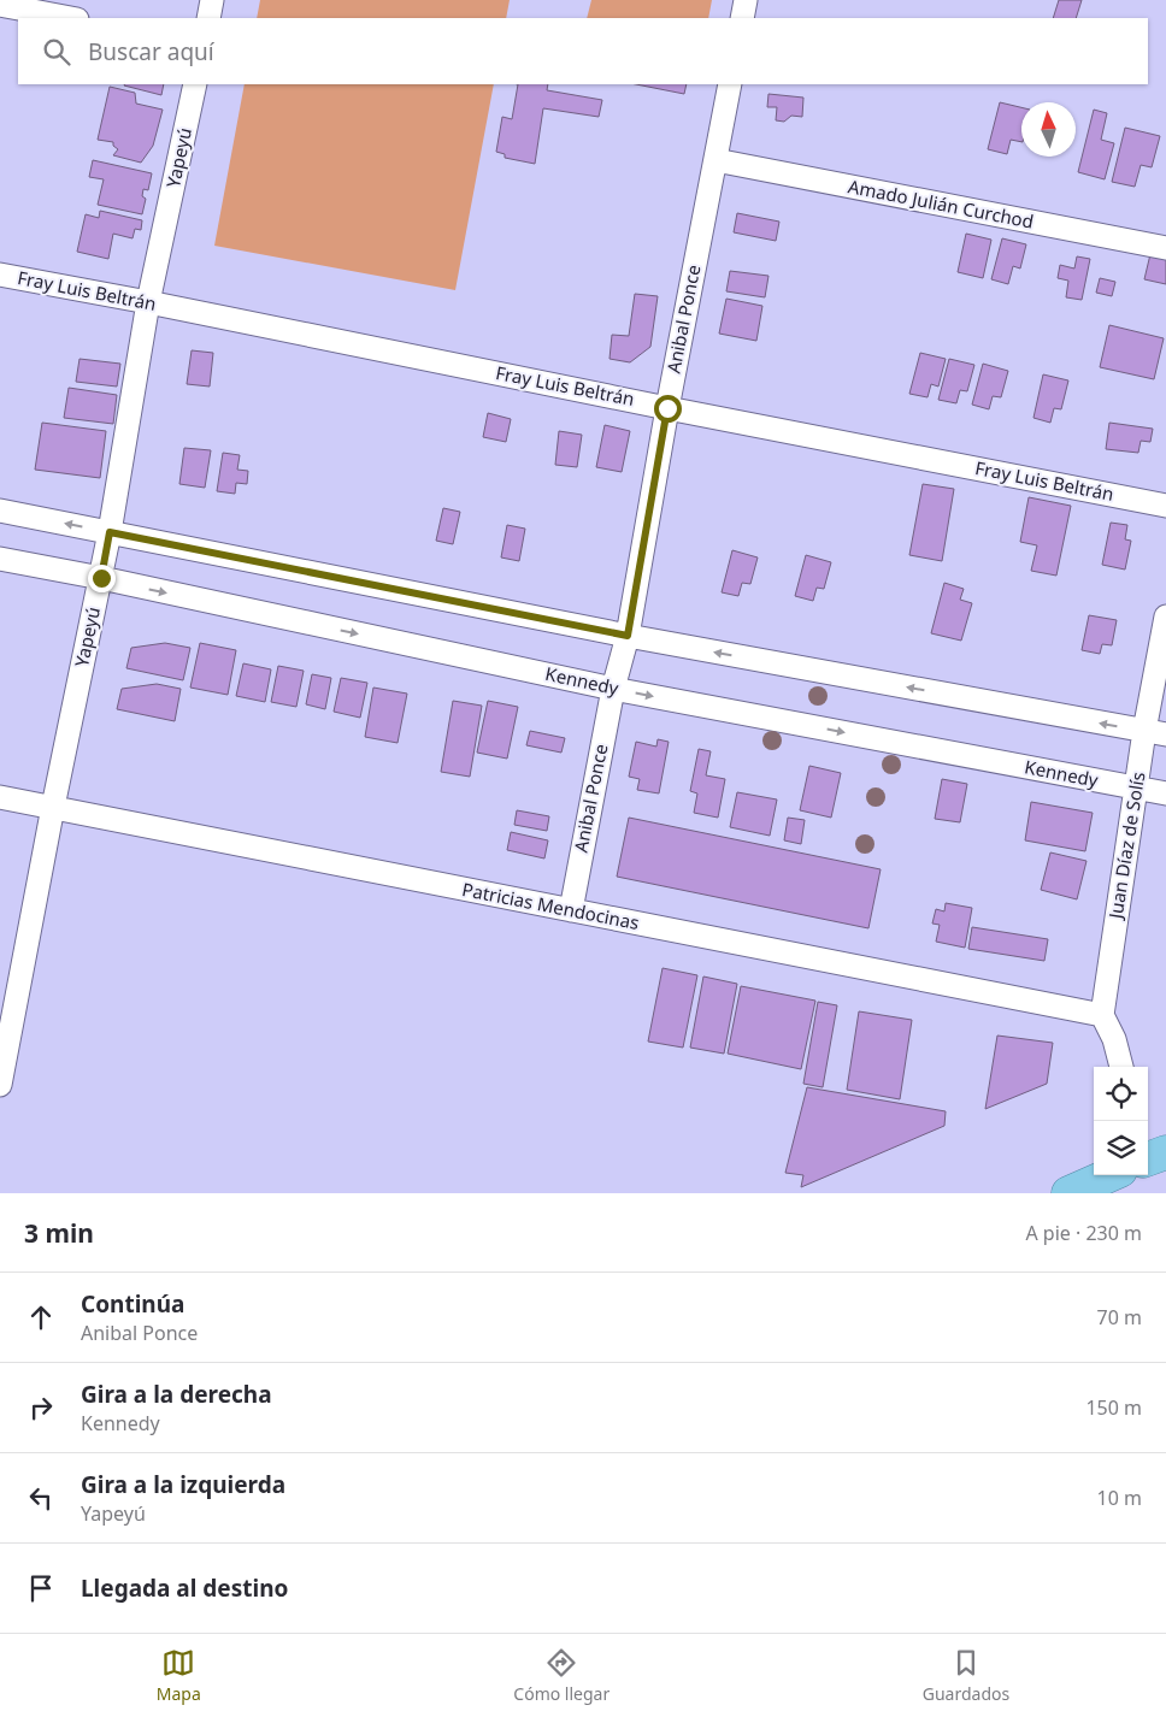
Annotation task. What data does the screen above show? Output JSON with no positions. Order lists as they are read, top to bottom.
{
  "streets": {
    "street": [
      "Yapeyú",
      "Amado Julián Curchod",
      "Fray Luis Beltrán",
      "Anibal Ponce",
      "Kennedy",
      "Juan Díaz de Solís",
      "Patricias Mendocinas"
    ]
  },
  "crossings": [
    ["Yapeyú", "Fray Luis Beltrán"],
    ["Yapeyú", "Kennedy"],
    ["Yapeyú", "Patricias Mendocinas"],
    ["Amado Julián Curchod", "Anibal Ponce"],
    ["Fray Luis Beltrán", "Anibal Ponce"],
    ["Anibal Ponce", "Kennedy"],
    ["Anibal Ponce", "Patricias Mendocinas"],
    ["Kennedy", "Juan Díaz de Solís"],
    ["Juan Díaz de Solís", "Patricias Mendocinas"]
  ],
  "north": "top",
  "page": {
    "search": "Buscar aquí",
    "heading": ["3 min", "A pie · 230 m"],
    "list": [
      ["Continúa", "Anibal Ponce", "70 m"],
      ["Gira a la derecha", "Kennedy", "150 m"],
      ["Gira a la izquierda", "Yapeyú", "10 m"],
      "Llegada al destino"
    ],
    "nav": ["Mapa", "Cómo llegar", "Guardados"]
  }
}
